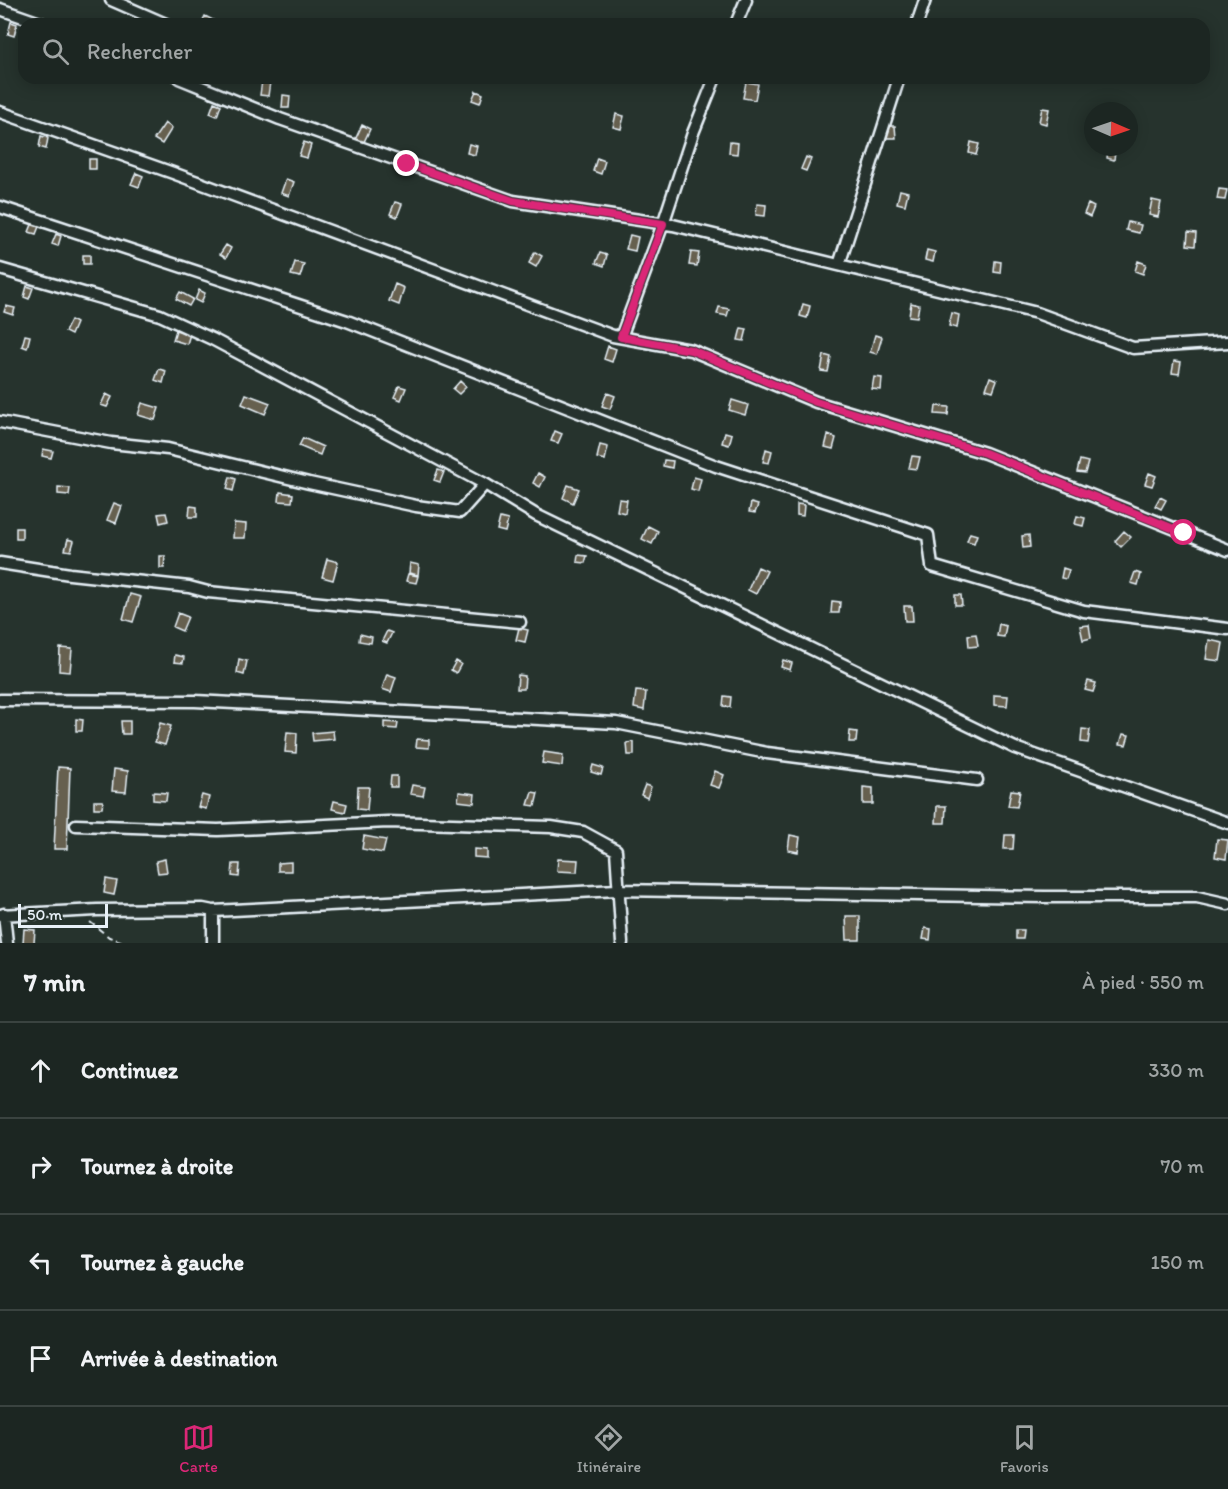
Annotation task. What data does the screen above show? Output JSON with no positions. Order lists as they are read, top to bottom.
{
  "scale_bar": "50 m",
  "north": "right",
  "page": {
    "search": "Rechercher",
    "scale": "50 m",
    "heading": ["7 min", "À pied · 550 m"],
    "list": [
      ["Continuez", "330 m"],
      ["Tournez à droite", "70 m"],
      ["Tournez à gauche", "150 m"],
      "Arrivée à destination"
    ],
    "nav": ["Carte", "Itinéraire", "Favoris"]
  }
}
